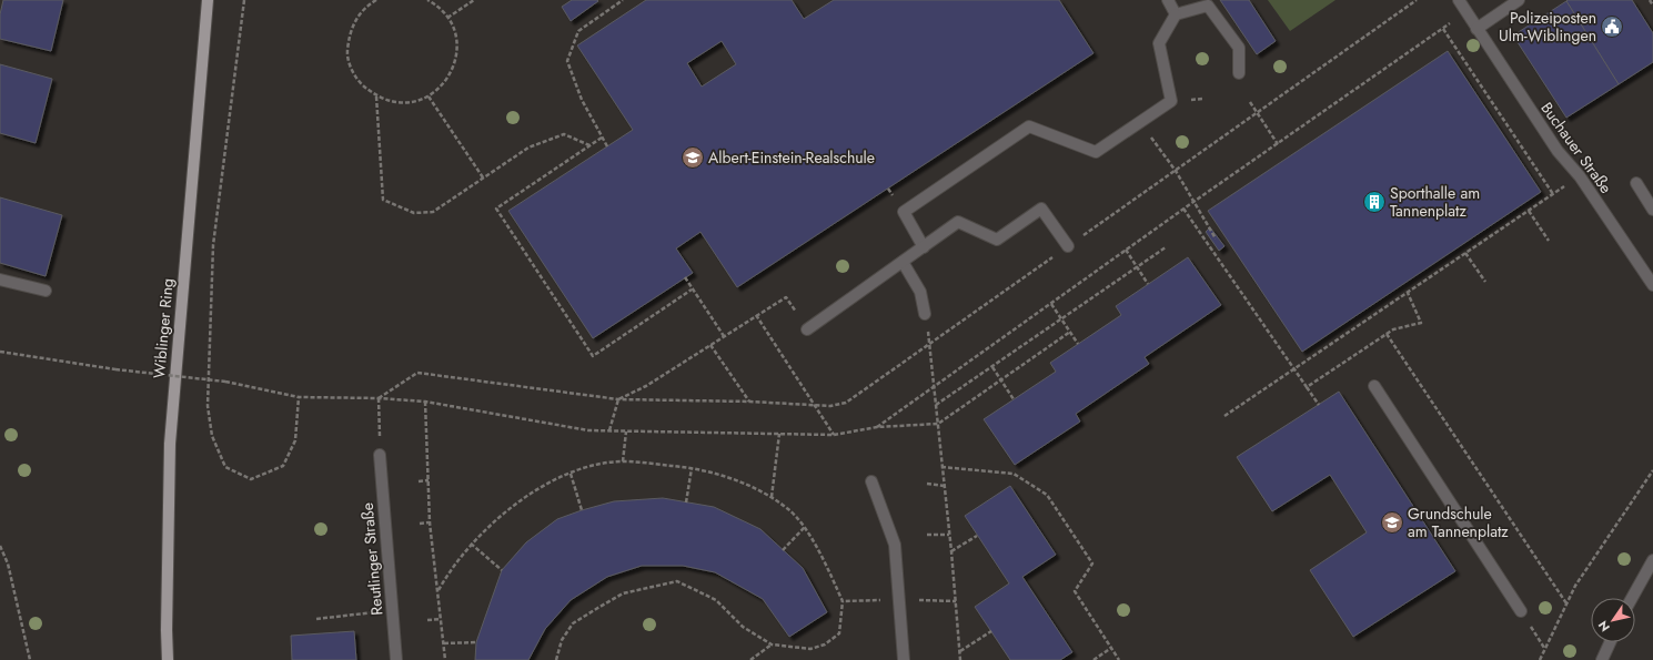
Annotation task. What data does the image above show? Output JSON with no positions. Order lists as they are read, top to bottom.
{
  "streets": {
    "main road": ["Wiblinger Ring"],
    "street": ["Buchauer Straße", "Reutlinger Straße"]
  },
  "places": {
    "public building": ["Polizeiposten Ulm-Wiblingen"],
    "school or university": ["Albert-Einstein-Realschule", "Grundschule am Tannenplatz"],
    "building": ["Sporthalle am Tannenplatz"]
  },
  "north": "bottom left"
}
